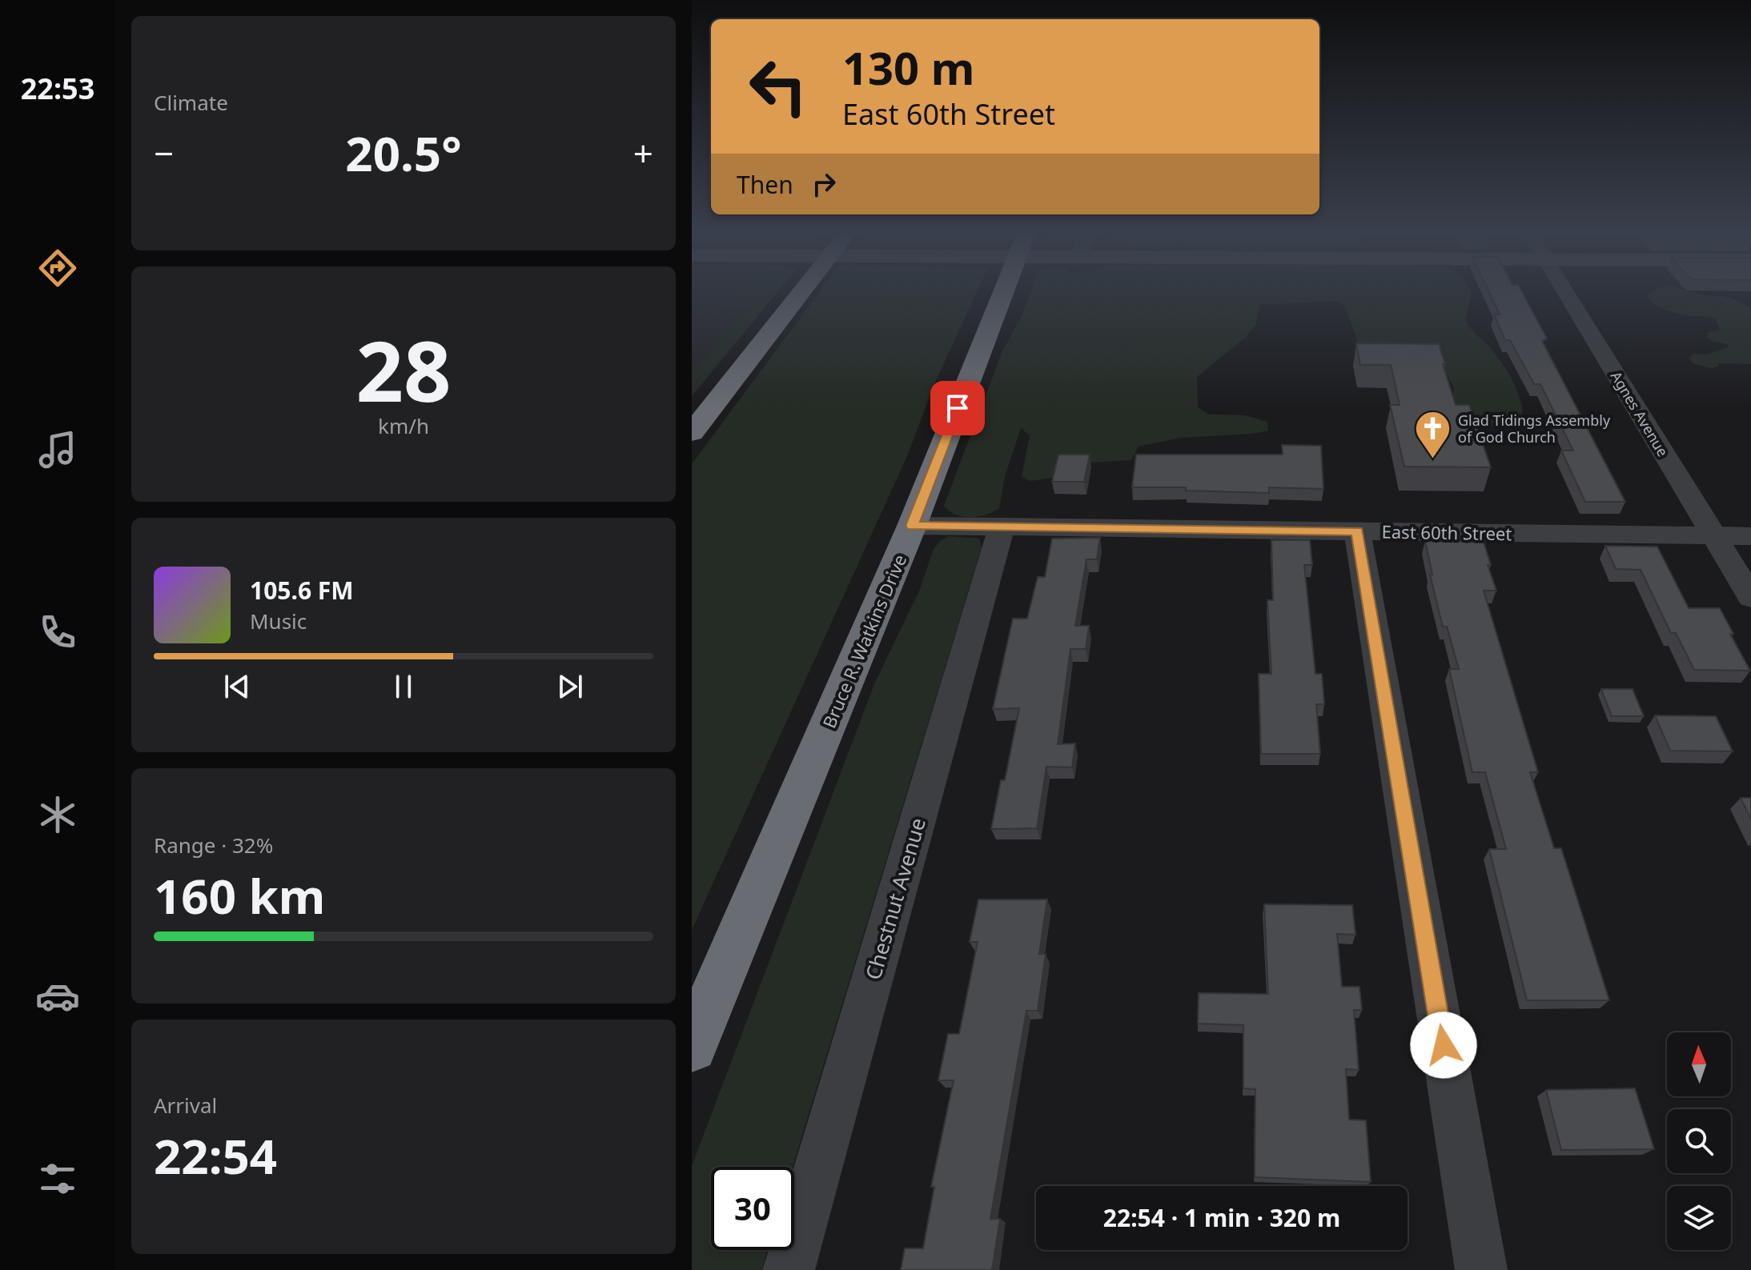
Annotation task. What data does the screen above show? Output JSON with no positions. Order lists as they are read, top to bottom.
{
  "streets": {
    "highway": ["Bruce R. Watkins Drive"],
    "street": ["Agnes Avenue", "East 60th Street", "Chestnut Avenue"]
  },
  "crossings": [
    ["Agnes Avenue", "East 60th Street"],
    ["East 60th Street", "Bruce R. Watkins Drive"],
    ["East 60th Street", "Chestnut Avenue"]
  ],
  "places": {
    "church": ["Glad Tidings Assembly of God Church"]
  },
  "north": "top",
  "page": {
    "tabs": "22:53",
    "tile": [
      "Climate",
      ["28", "km/h"],
      ["Range · 32%", "160 km"],
      ["Arrival", "22:54"]
    ],
    "turn": ["130 m", "East 60th Street"],
    "heat": ["−", "20.5°", "+"],
    "then": "Then",
    "song": ["105.6 FM", "Music"],
    "limit": "30",
    "trip": "22:54 · 1 min · 320 m"
  }
}
